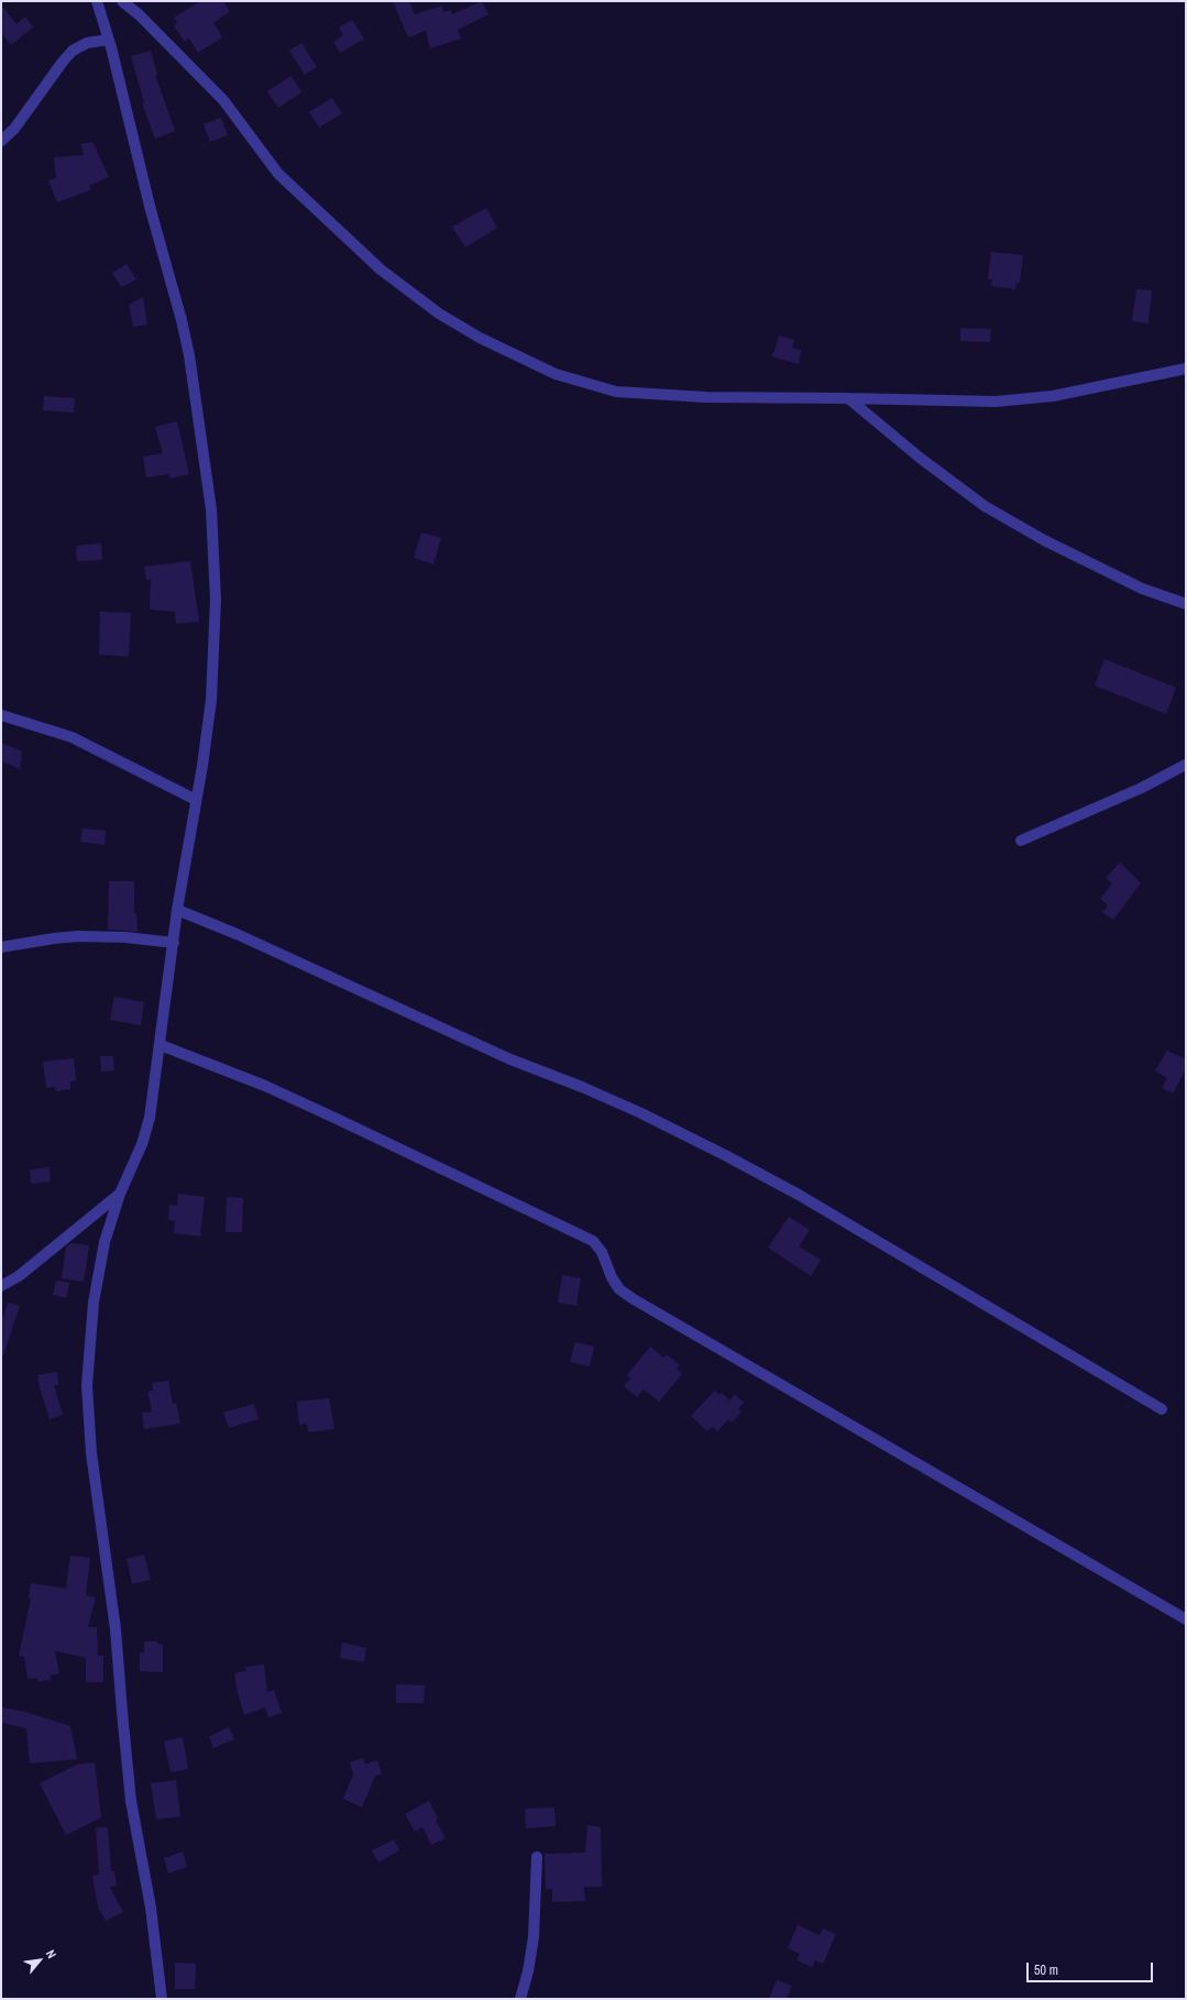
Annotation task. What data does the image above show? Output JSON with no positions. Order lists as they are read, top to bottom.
{
  "scale_bar": "50 m",
  "north": "top right"
}
